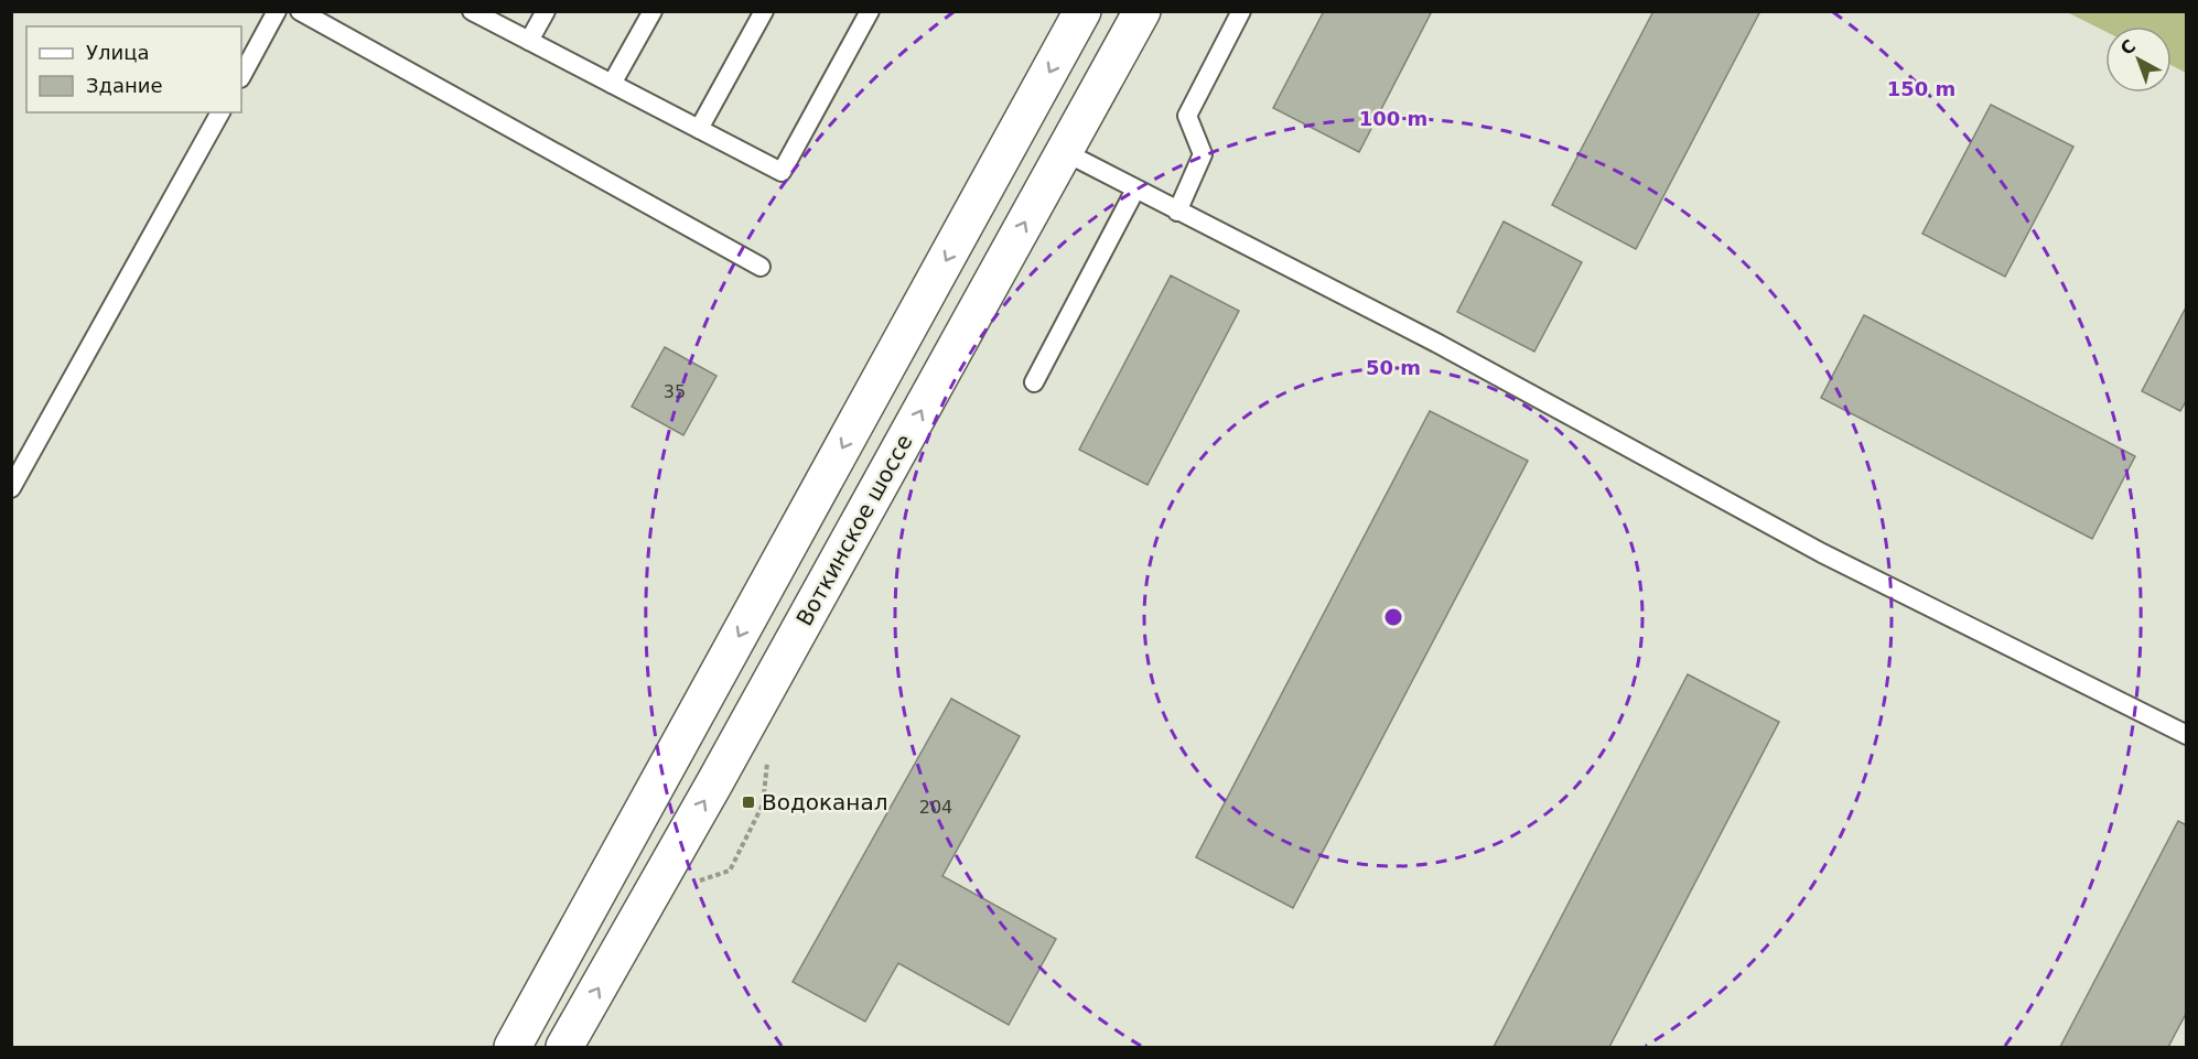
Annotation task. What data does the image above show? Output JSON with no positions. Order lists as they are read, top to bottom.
{
  "streets": {
    "main road": ["Воткинское шоссе"]
  },
  "places": {
    "transit": ["Водоканал"]
  },
  "house_numbers": ["35", "204"],
  "legend": ["Улица", "Здание"],
  "north": "top left",
  "rings": ["150 m", "100 m", "50 m"]
}
